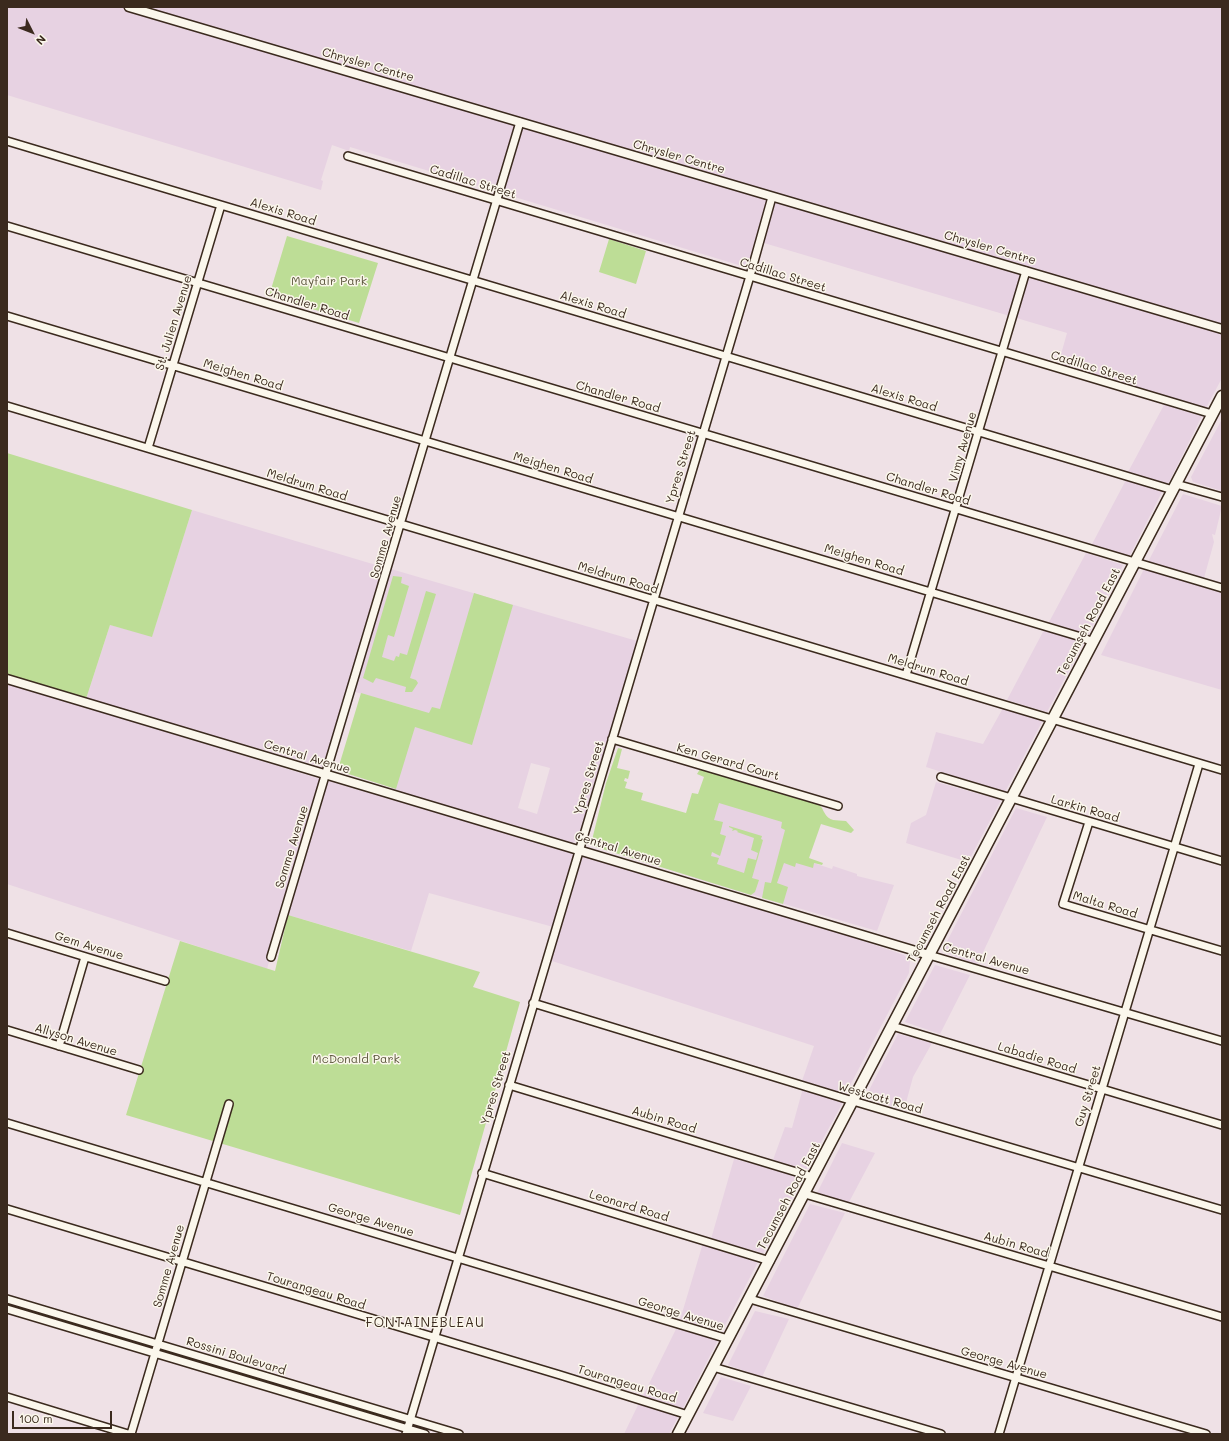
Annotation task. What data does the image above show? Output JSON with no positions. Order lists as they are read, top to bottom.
{
  "streets": {
    "main road": ["Tecumseh Road East"],
    "street": [
      "Chrysler Centre",
      "Cadillac Street",
      "Alexis Road",
      "Chandler Road",
      "St. Julien Avenue",
      "Meighen Road",
      "Vimy Avenue",
      "Ypres Street",
      "Meldrum Road",
      "Somme Avenue",
      "Central Avenue",
      "Ken Gerard Court",
      "Larkin Road",
      "Malta Road",
      "Gem Avenue",
      "Allyson Avenue",
      "Labadie Road",
      "Guy Street",
      "Westcott Road",
      "Aubin Road",
      "Leonard Road",
      "George Avenue",
      "Tourangeau Road",
      "Rossini Boulevard"
    ]
  },
  "crossings": [
    ["Chrysler Centre", "Vimy Avenue"],
    ["Chrysler Centre", "Ypres Street"],
    ["Chrysler Centre", "Somme Avenue"],
    ["Cadillac Street", "Vimy Avenue"],
    ["Cadillac Street", "Ypres Street"],
    ["Cadillac Street", "Somme Avenue"],
    ["Cadillac Street", "Tecumseh Road East"],
    ["Alexis Road", "St. Julien Avenue"],
    ["Alexis Road", "Vimy Avenue"],
    ["Alexis Road", "Ypres Street"],
    ["Alexis Road", "Somme Avenue"],
    ["Alexis Road", "Tecumseh Road East"],
    ["Chandler Road", "St. Julien Avenue"],
    ["Chandler Road", "Vimy Avenue"],
    ["Chandler Road", "Ypres Street"],
    ["Chandler Road", "Somme Avenue"],
    ["Chandler Road", "Tecumseh Road East"],
    ["St. Julien Avenue", "Meighen Road"],
    ["St. Julien Avenue", "Meldrum Road"],
    ["Meighen Road", "Vimy Avenue"],
    ["Meighen Road", "Ypres Street"],
    ["Meighen Road", "Somme Avenue"],
    ["Meighen Road", "Tecumseh Road East"],
    ["Vimy Avenue", "Meldrum Road"],
    ["Ypres Street", "Meldrum Road"],
    ["Ypres Street", "Central Avenue"],
    ["Ypres Street", "Ken Gerard Court"],
    ["Ypres Street", "Westcott Road"],
    ["Ypres Street", "Aubin Road"],
    ["Ypres Street", "Leonard Road"],
    ["Ypres Street", "George Avenue"],
    ["Ypres Street", "Tourangeau Road"],
    ["Ypres Street", "Rossini Boulevard"],
    ["Meldrum Road", "Somme Avenue"],
    ["Meldrum Road", "Tecumseh Road East"],
    ["Meldrum Road", "Guy Street"],
    ["Somme Avenue", "Central Avenue"],
    ["Somme Avenue", "George Avenue"],
    ["Somme Avenue", "Tourangeau Road"],
    ["Somme Avenue", "Rossini Boulevard"],
    ["Tecumseh Road East", "Central Avenue"],
    ["Tecumseh Road East", "Larkin Road"],
    ["Tecumseh Road East", "Labadie Road"],
    ["Tecumseh Road East", "Westcott Road"],
    ["Tecumseh Road East", "Aubin Road"],
    ["Tecumseh Road East", "Leonard Road"],
    ["Tecumseh Road East", "George Avenue"],
    ["Tecumseh Road East", "Tourangeau Road"],
    ["Central Avenue", "Guy Street"],
    ["Larkin Road", "Malta Road"],
    ["Larkin Road", "Guy Street"],
    ["Malta Road", "Guy Street"],
    ["Labadie Road", "Guy Street"],
    ["Guy Street", "Westcott Road"],
    ["Guy Street", "Aubin Road"],
    ["Guy Street", "George Avenue"]
  ],
  "districts": ["FONTAINEBLEAU"],
  "parks": ["Mayfair Park", "McDonald Park"],
  "scale_bar": "100 m",
  "north": "bottom right"
}
